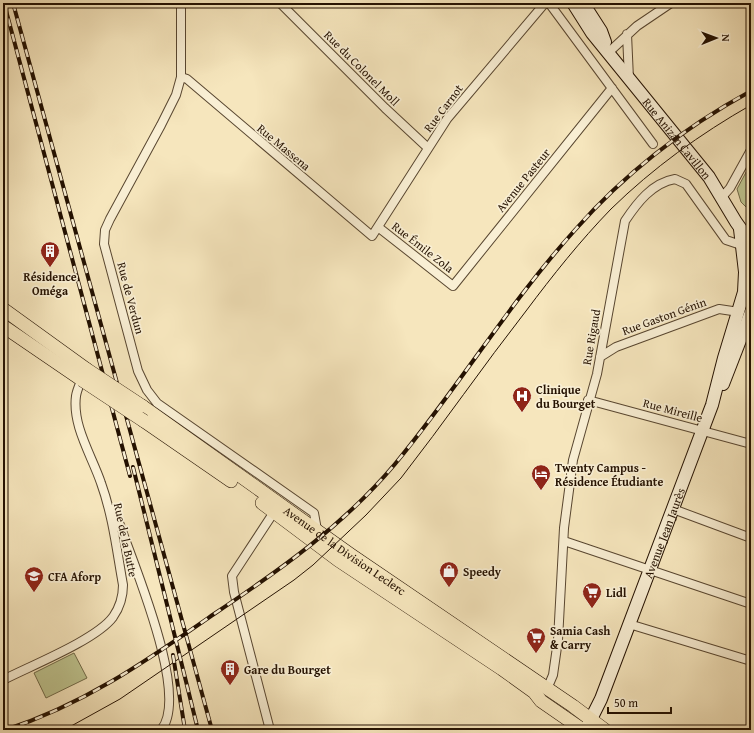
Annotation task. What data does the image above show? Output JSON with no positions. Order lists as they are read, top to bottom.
{
  "streets": {
    "main road": ["Rue Anizan Cavillon", "Avenue Jean Jaurès", "Avenue de la Division Leclerc"],
    "street": [
      "Rue du Colonel Moll",
      "Rue Carnot",
      "Rue Massena",
      "Avenue Pasteur",
      "Rue Émile Zola",
      "Rue de Verdun",
      "Rue Gaston Génin",
      "Rue Rigaud",
      "Rue Mireille",
      "Rue de la Butte"
    ]
  },
  "crossings": [
    ["Rue du Colonel Moll", "Rue Carnot"],
    ["Rue Carnot", "Rue Massena"],
    ["Rue Carnot", "Rue Émile Zola"],
    ["Rue Anizan Cavillon", "Rue Gaston Génin"],
    ["Rue Anizan Cavillon", "Rue Rigaud"],
    ["Rue Anizan Cavillon", "Avenue Jean Jaurès"],
    ["Rue Massena", "Rue de Verdun"],
    ["Avenue Pasteur", "Rue Émile Zola"],
    ["Rue de Verdun", "Avenue de la Division Leclerc"],
    ["Rue Gaston Génin", "Rue Rigaud"],
    ["Rue Gaston Génin", "Avenue Jean Jaurès"],
    ["Rue Rigaud", "Rue Mireille"],
    ["Rue Rigaud", "Avenue de la Division Leclerc"],
    ["Rue Mireille", "Avenue Jean Jaurès"],
    ["Avenue Jean Jaurès", "Avenue de la Division Leclerc"],
    ["Rue de la Butte", "Avenue de la Division Leclerc"]
  ],
  "places": {
    "building": ["Résidence Oméga", "Gare du Bourget"],
    "hospital": ["Clinique du Bourget"],
    "hotel": ["Twenty Campus - Résidence Étudiante"],
    "shop": ["Speedy"],
    "school or university": ["CFA Aforp"],
    "supermarket": ["Lidl", "Samia Cash & Carry"]
  },
  "scale_bar": "50 m",
  "north": "right"
}
